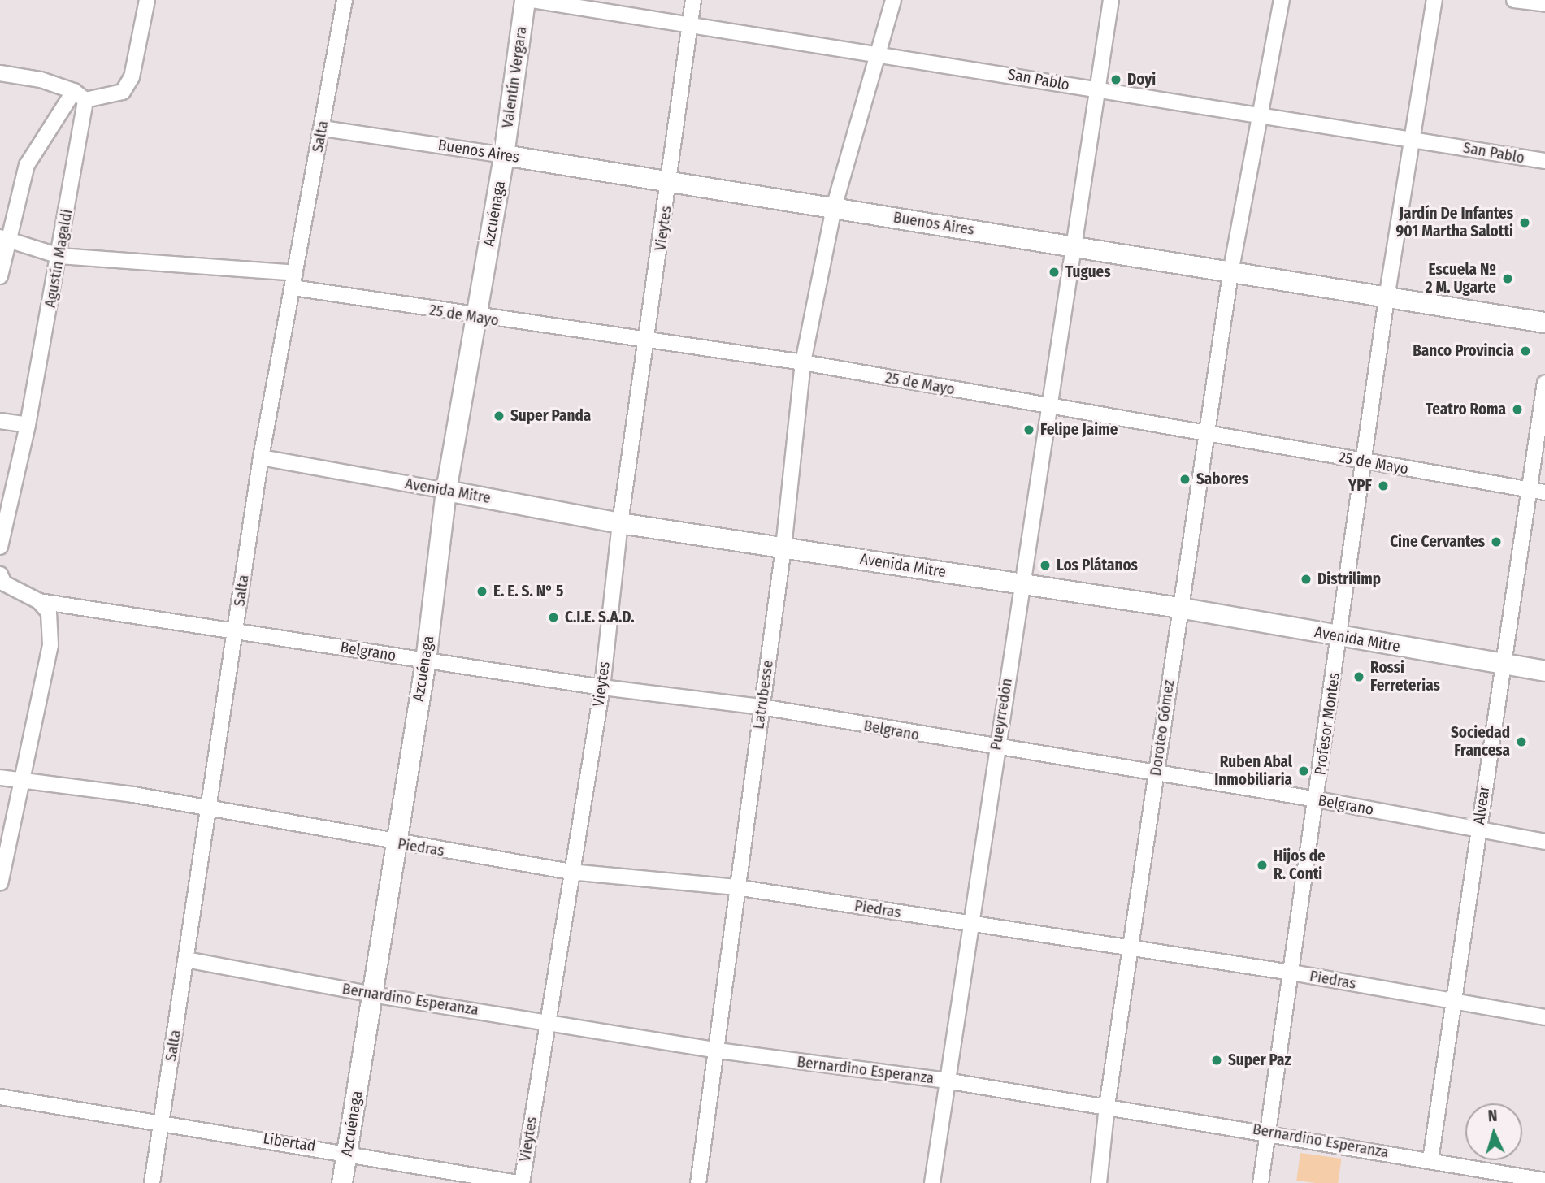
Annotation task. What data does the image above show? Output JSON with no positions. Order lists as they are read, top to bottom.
{
  "streets": {
    "street": [
      "Valentín Vergara",
      "San Pablo",
      "Salta",
      "Buenos Aires",
      "Azcuénaga",
      "Vieytes",
      "Agustín Magaldi",
      "25 de Mayo",
      "Avenida Mitre",
      "Belgrano",
      "Latrubesse",
      "Pueyrredón",
      "Profesor Montes",
      "Doroteo Gómez",
      "Alvear",
      "Piedras",
      "Bernardino Esperanza",
      "Libertad"
    ]
  },
  "crossings": [
    ["Valentín Vergara", "Buenos Aires"],
    ["Valentín Vergara", "Azcuénaga"],
    ["San Pablo", "Vieytes"],
    ["San Pablo", "Latrubesse"],
    ["San Pablo", "Pueyrredón"],
    ["San Pablo", "Profesor Montes"],
    ["San Pablo", "Doroteo Gómez"],
    ["Salta", "Buenos Aires"],
    ["Salta", "25 de Mayo"],
    ["Salta", "Avenida Mitre"],
    ["Salta", "Belgrano"],
    ["Salta", "Piedras"],
    ["Salta", "Bernardino Esperanza"],
    ["Salta", "Libertad"],
    ["Buenos Aires", "Azcuénaga"],
    ["Buenos Aires", "Vieytes"],
    ["Buenos Aires", "Latrubesse"],
    ["Buenos Aires", "Pueyrredón"],
    ["Buenos Aires", "Profesor Montes"],
    ["Buenos Aires", "Doroteo Gómez"],
    ["Azcuénaga", "25 de Mayo"],
    ["Azcuénaga", "Avenida Mitre"],
    ["Azcuénaga", "Belgrano"],
    ["Azcuénaga", "Piedras"],
    ["Azcuénaga", "Bernardino Esperanza"],
    ["Azcuénaga", "Libertad"],
    ["Vieytes", "25 de Mayo"],
    ["Vieytes", "Avenida Mitre"],
    ["Vieytes", "Belgrano"],
    ["Vieytes", "Piedras"],
    ["Vieytes", "Bernardino Esperanza"],
    ["Vieytes", "Libertad"],
    ["25 de Mayo", "Latrubesse"],
    ["25 de Mayo", "Pueyrredón"],
    ["25 de Mayo", "Profesor Montes"],
    ["25 de Mayo", "Doroteo Gómez"],
    ["25 de Mayo", "Alvear"],
    ["Avenida Mitre", "Latrubesse"],
    ["Avenida Mitre", "Pueyrredón"],
    ["Avenida Mitre", "Profesor Montes"],
    ["Avenida Mitre", "Doroteo Gómez"],
    ["Avenida Mitre", "Alvear"],
    ["Belgrano", "Latrubesse"],
    ["Belgrano", "Pueyrredón"],
    ["Belgrano", "Profesor Montes"],
    ["Belgrano", "Doroteo Gómez"],
    ["Belgrano", "Alvear"],
    ["Latrubesse", "Piedras"],
    ["Latrubesse", "Bernardino Esperanza"],
    ["Pueyrredón", "Piedras"],
    ["Pueyrredón", "Bernardino Esperanza"],
    ["Profesor Montes", "Piedras"],
    ["Profesor Montes", "Bernardino Esperanza"],
    ["Doroteo Gómez", "Piedras"],
    ["Doroteo Gómez", "Bernardino Esperanza"],
    ["Alvear", "Piedras"],
    ["Alvear", "Bernardino Esperanza"]
  ],
  "places": [
    "Doyi",
    "Jardín De Infantes 901 Martha Salotti",
    "Tugues",
    "Escuela Nº 2 M. Ugarte",
    "Banco Provincia",
    "Teatro Roma",
    "Super Panda",
    "Felipe Jaime",
    "Sabores",
    "YPF",
    "Cine Cervantes",
    "Los Plátanos",
    "Distrilimp",
    "E. E. S. N° 5",
    "C.I.E. S.A.D.",
    "Rossi Ferreterias",
    "Sociedad Francesa",
    "Ruben Abal Inmobiliaria",
    "Hijos de R. Conti",
    "Super Paz"
  ],
  "north": "top"
}
